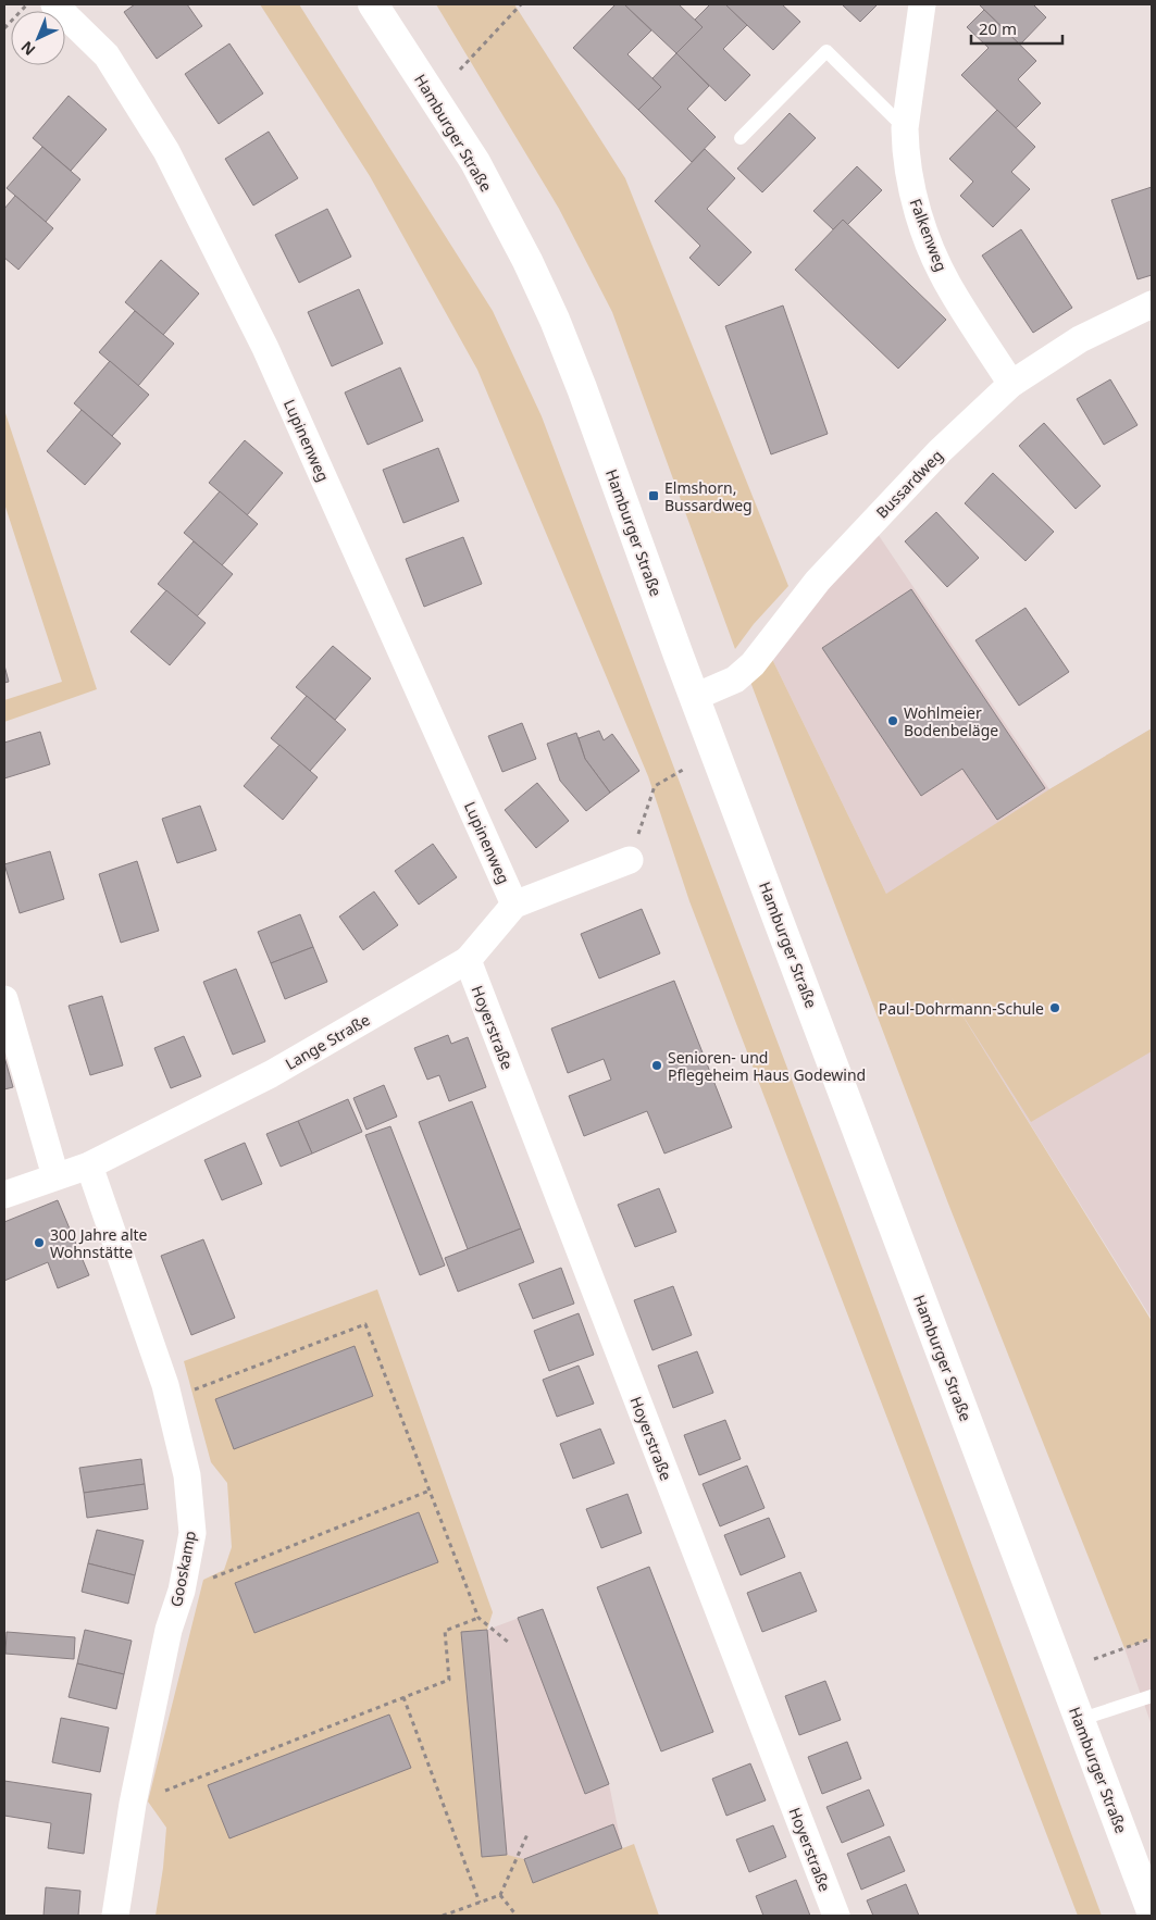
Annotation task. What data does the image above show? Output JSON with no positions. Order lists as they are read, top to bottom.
{
  "streets": {
    "main road": ["Hamburger Straße"],
    "street": [
      "Falkenweg",
      "Lupinenweg",
      "Bussardweg",
      "Hoyerstraße",
      "Lange Straße",
      "Gooskamp"
    ]
  },
  "crossings": [
    ["Hamburger Straße", "Bussardweg"],
    ["Falkenweg", "Bussardweg"],
    ["Lupinenweg", "Lange Straße"],
    ["Hoyerstraße", "Lange Straße"],
    ["Lange Straße", "Gooskamp"]
  ],
  "places": {
    "transit": ["Elmshorn, Bussardweg"],
    "other": [
      "Wohlmeier Bodenbeläge",
      "Paul-Dohrmann-Schule",
      "Senioren- und Pflegeheim Haus Godewind",
      "300 Jahre alte Wohnstätte"
    ]
  },
  "scale_bar": "20 m",
  "north": "bottom left"
}
